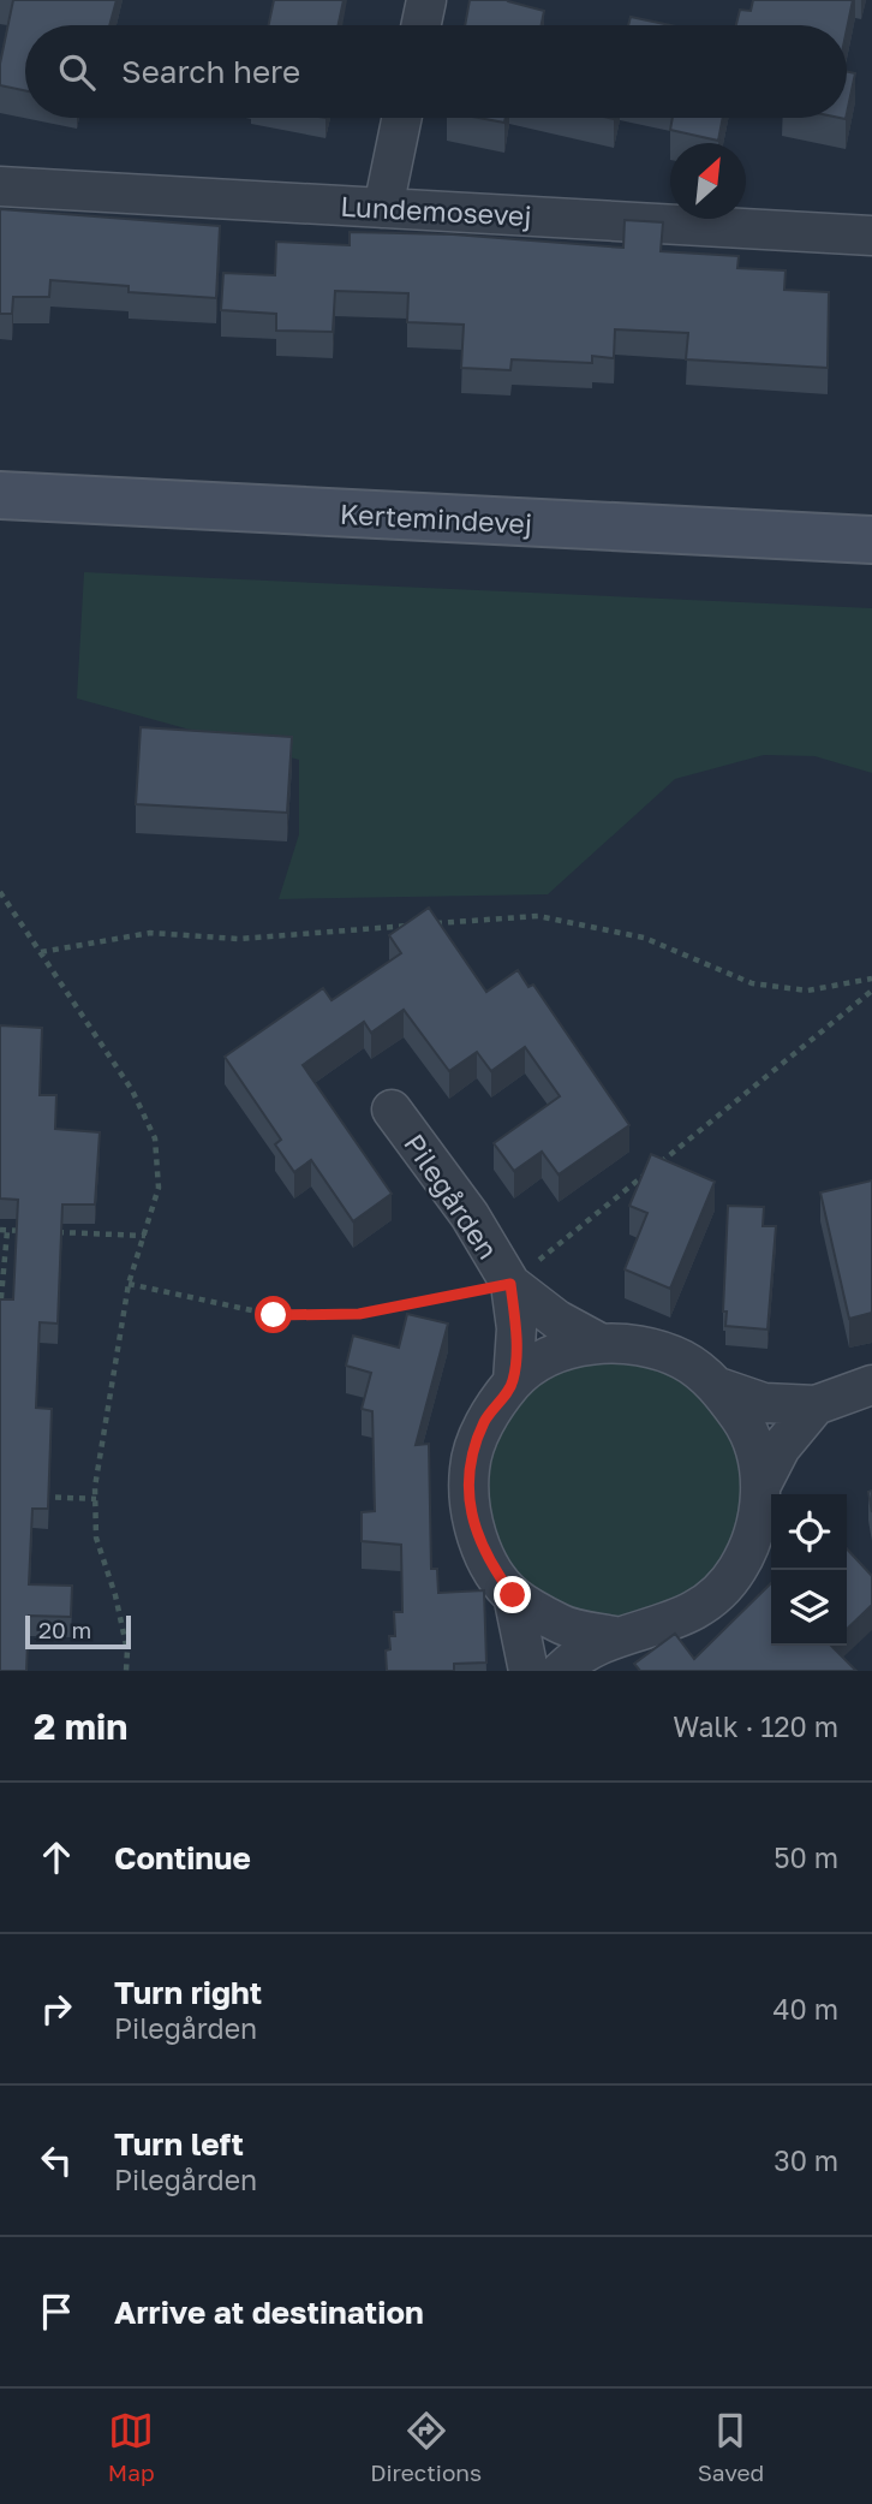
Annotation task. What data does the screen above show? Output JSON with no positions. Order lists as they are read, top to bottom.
{
  "streets": {
    "main road": ["Kertemindevej"],
    "street": ["Lundemosevej", "Pilegården"]
  },
  "scale_bar": "20 m",
  "north": "top right",
  "page": {
    "search": "Search here",
    "scale": "20 m",
    "heading": ["2 min", "Walk · 120 m"],
    "list": [
      ["Continue", "50 m"],
      ["Turn right", "Pilegården", "40 m"],
      ["Turn left", "Pilegården", "30 m"],
      "Arrive at destination"
    ],
    "nav": ["Map", "Directions", "Saved"]
  }
}
